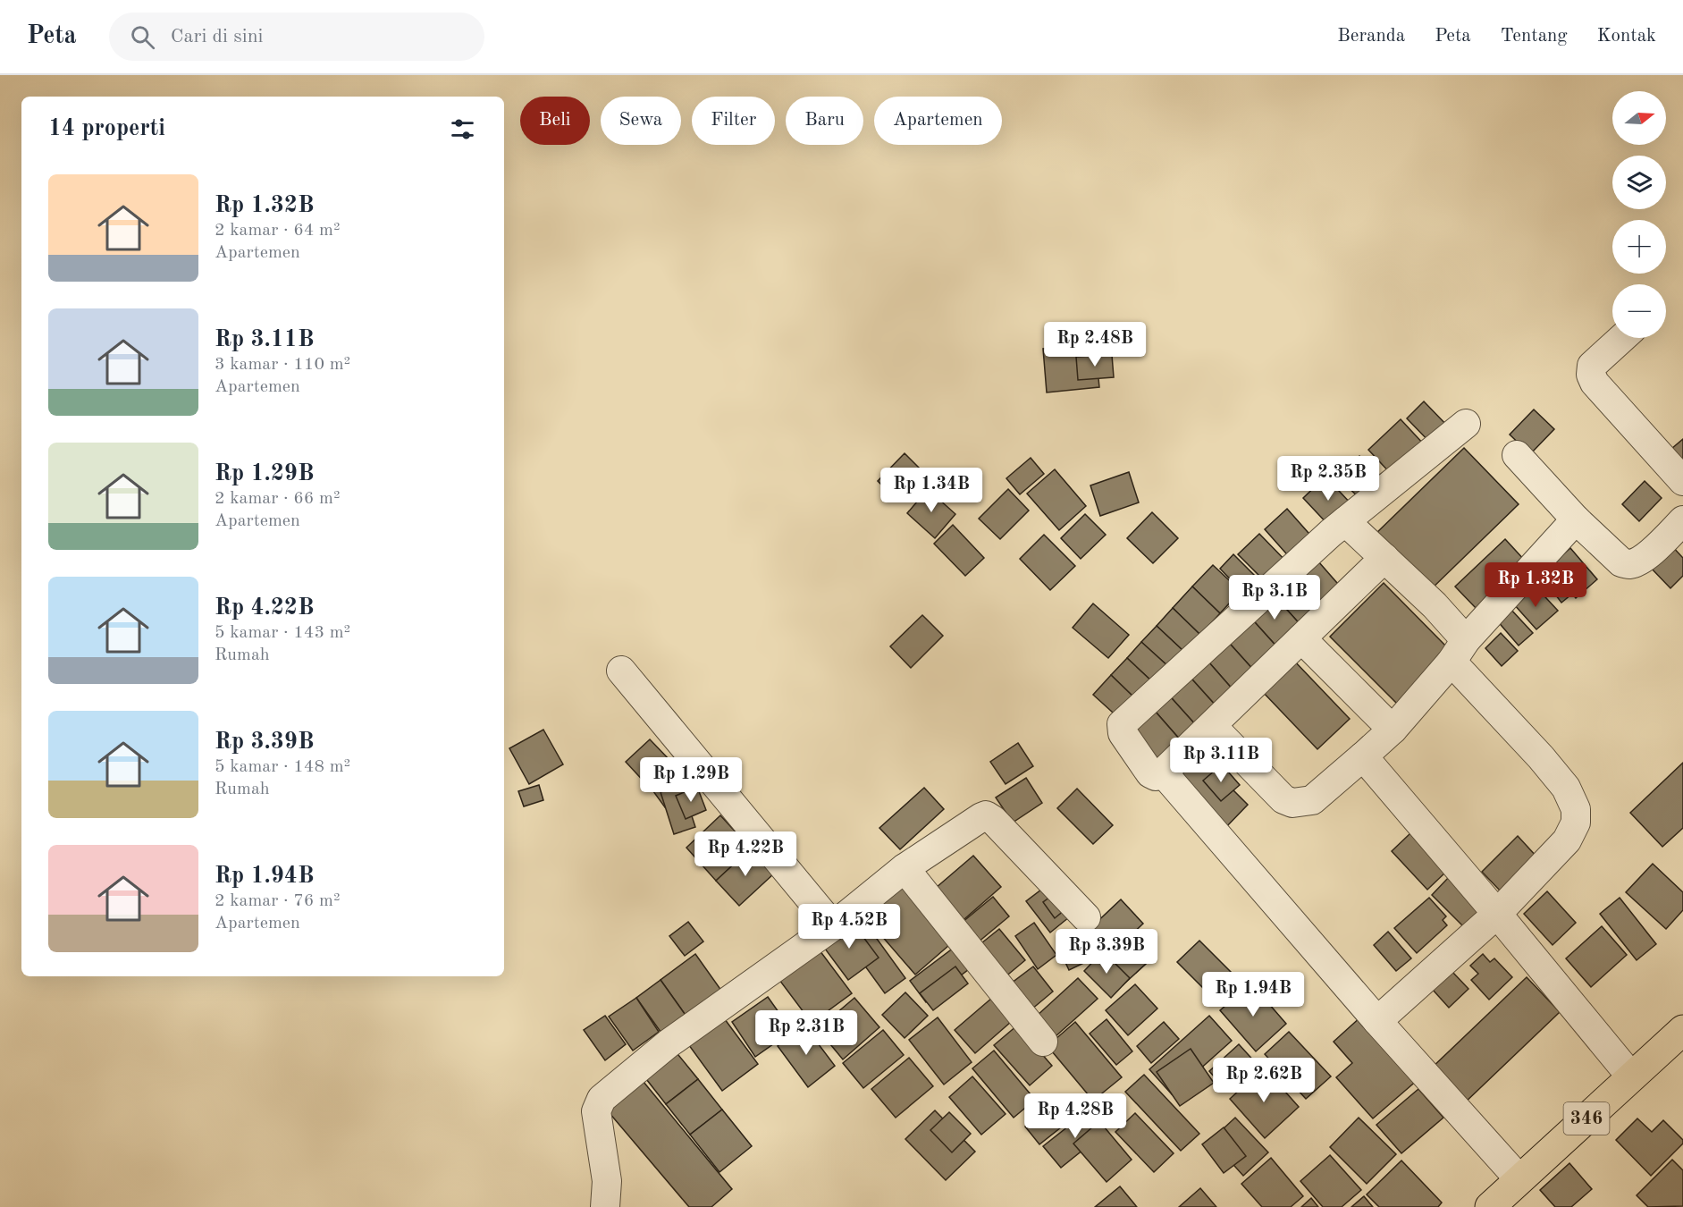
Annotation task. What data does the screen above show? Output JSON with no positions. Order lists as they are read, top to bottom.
{
  "streets": {
    "main road": ["346"]
  },
  "north": "right",
  "page": {
    "header": "Peta",
    "search": "Cari di sini",
    "nav": [
      "Beranda",
      "Peta",
      "Tentang",
      "Kontak"
    ],
    "map_buttons": ["+", "−"],
    "chip": [
      "Beli",
      "Sewa",
      "Filter",
      "Baru",
      "Apartemen"
    ],
    "heading": "14 properti",
    "list": [
      {
        "name": "Rp 1.32B",
        "note": "2 kamar · 64 m² · Apartemen"
      },
      {
        "name": "Rp 3.11B",
        "note": "3 kamar · 110 m² · Apartemen"
      },
      {
        "name": "Rp 1.29B",
        "note": "2 kamar · 66 m² · Apartemen"
      },
      {
        "name": "Rp 4.22B",
        "note": "5 kamar · 143 m² · Rumah"
      },
      {
        "name": "Rp 3.39B",
        "note": "5 kamar · 148 m² · Rumah"
      },
      {
        "name": "Rp 1.94B",
        "note": "2 kamar · 76 m² · Apartemen"
      }
    ],
    "price": [
      "Rp 2.48B",
      "Rp 2.35B",
      "Rp 1.34B",
      "Rp 1.32B",
      "Rp 3.1B",
      "Rp 3.11B",
      "Rp 1.29B",
      "Rp 4.22B",
      "Rp 4.52B",
      "Rp 3.39B",
      "Rp 1.94B",
      "Rp 2.31B",
      "Rp 2.62B",
      "Rp 4.28B"
    ]
  }
}
